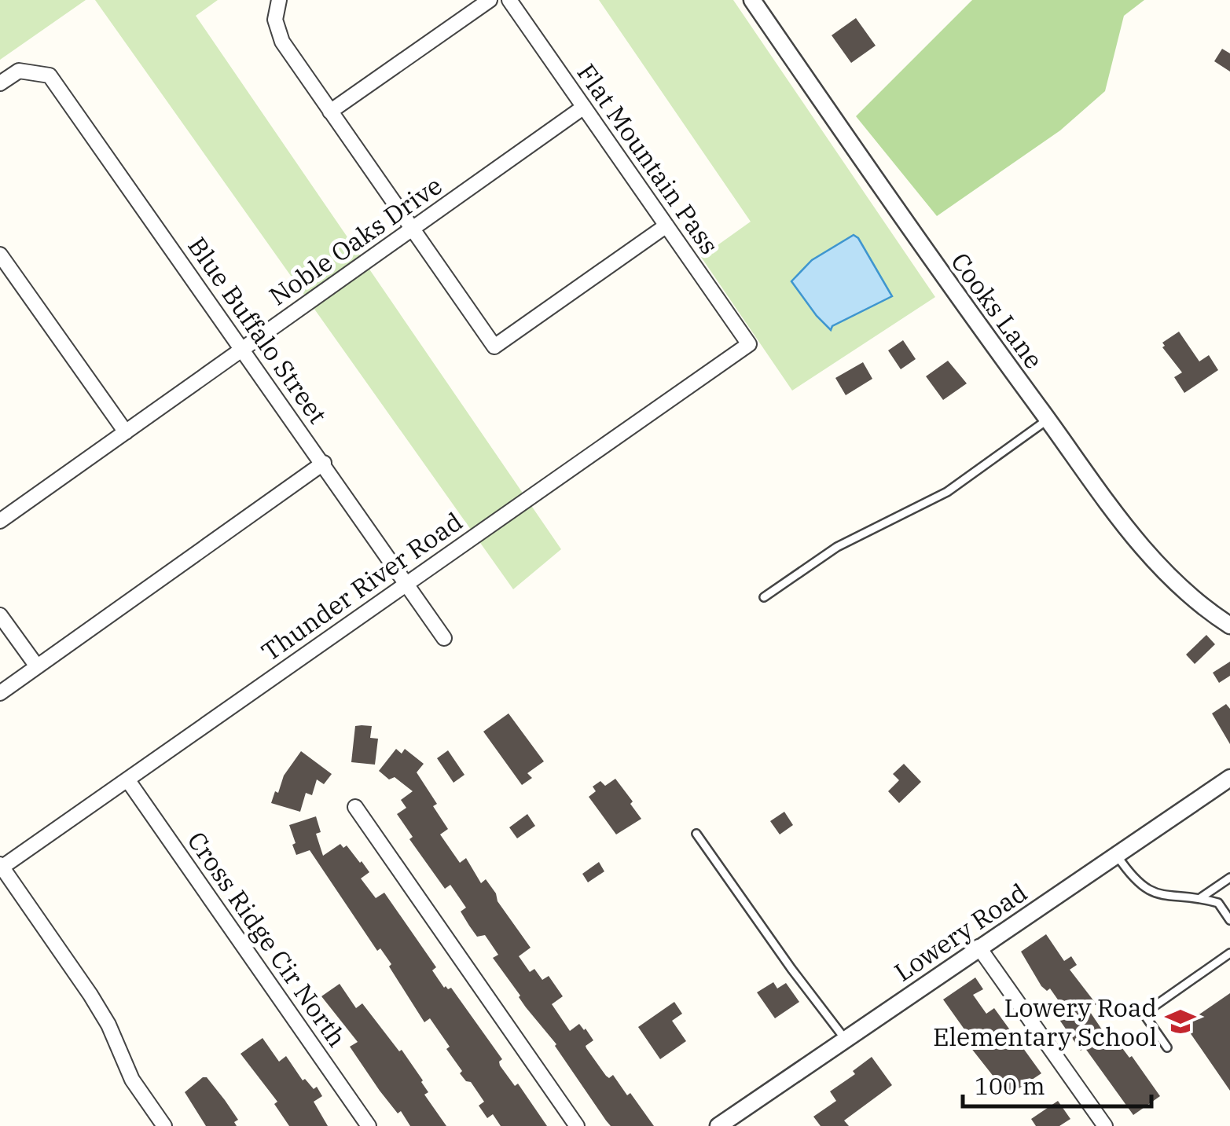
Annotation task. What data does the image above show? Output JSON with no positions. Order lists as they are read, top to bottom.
{
  "streets": {
    "street": [
      "Flat Mountain Pass",
      "Noble Oaks Drive",
      "Cooks Lane",
      "Blue Buffalo Street",
      "Thunder River Road",
      "Lowery Road",
      "Cross Ridge Cir North"
    ]
  },
  "crossings": [
    ["Flat Mountain Pass", "Noble Oaks Drive"],
    ["Flat Mountain Pass", "Thunder River Road"],
    ["Noble Oaks Drive", "Blue Buffalo Street"],
    ["Blue Buffalo Street", "Thunder River Road"],
    ["Thunder River Road", "Cross Ridge Cir North"]
  ],
  "places": {
    "school or university": ["Lowery Road Elementary School"]
  },
  "scale_bar": "100 m"
}
